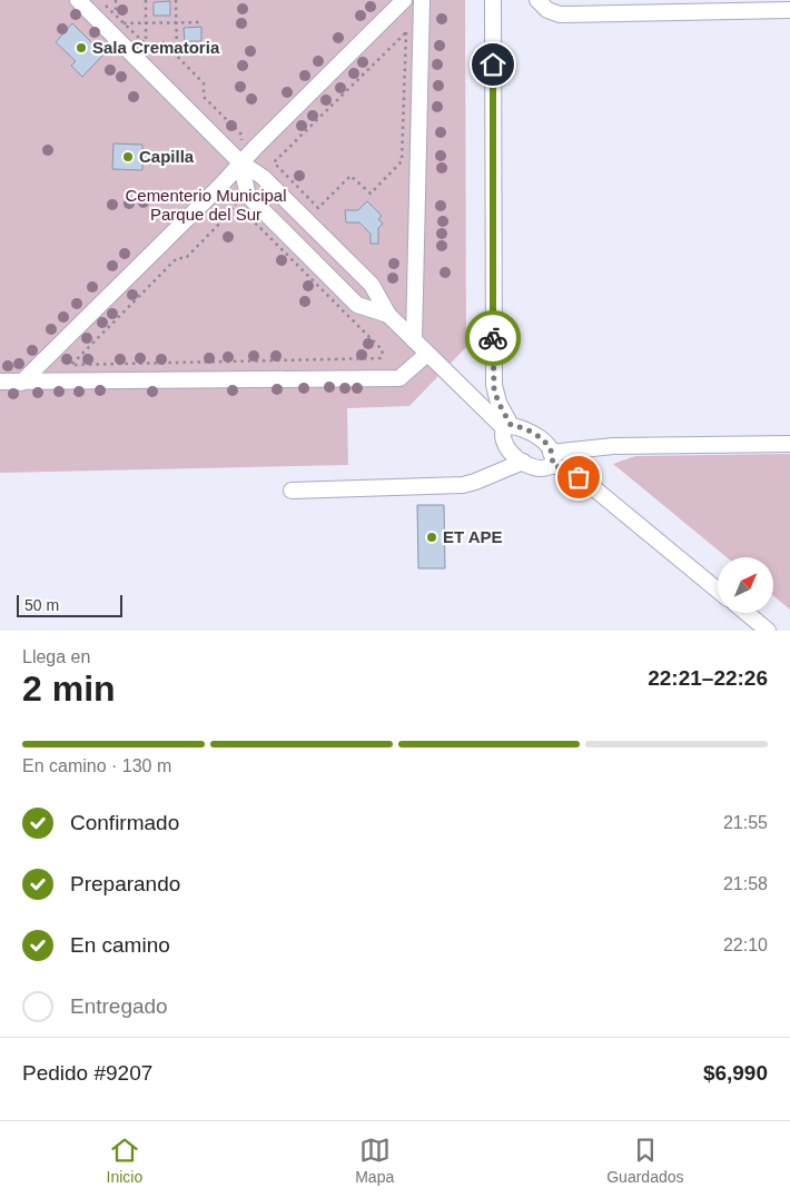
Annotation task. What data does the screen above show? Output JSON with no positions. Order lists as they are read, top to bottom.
{
  "parks": ["Cementerio Municipal Parque del Sur"],
  "places": ["Sala Crematoria", "Capilla", "ET APE"],
  "scale_bar": "50 m",
  "north": "top right",
  "page": {
    "scale": "50 m",
    "heading": ["2 min", "Llega en", "22:21–22:26"],
    "panel": ["Pedido #9207", "$6,990"],
    "bar": "En camino · 130 m",
    "list": [
      ["Confirmado", "21:55"],
      ["Preparando", "21:58"],
      ["En camino", "22:10"],
      "Entregado"
    ],
    "tabs": ["Inicio", "Mapa", "Guardados"]
  }
}
